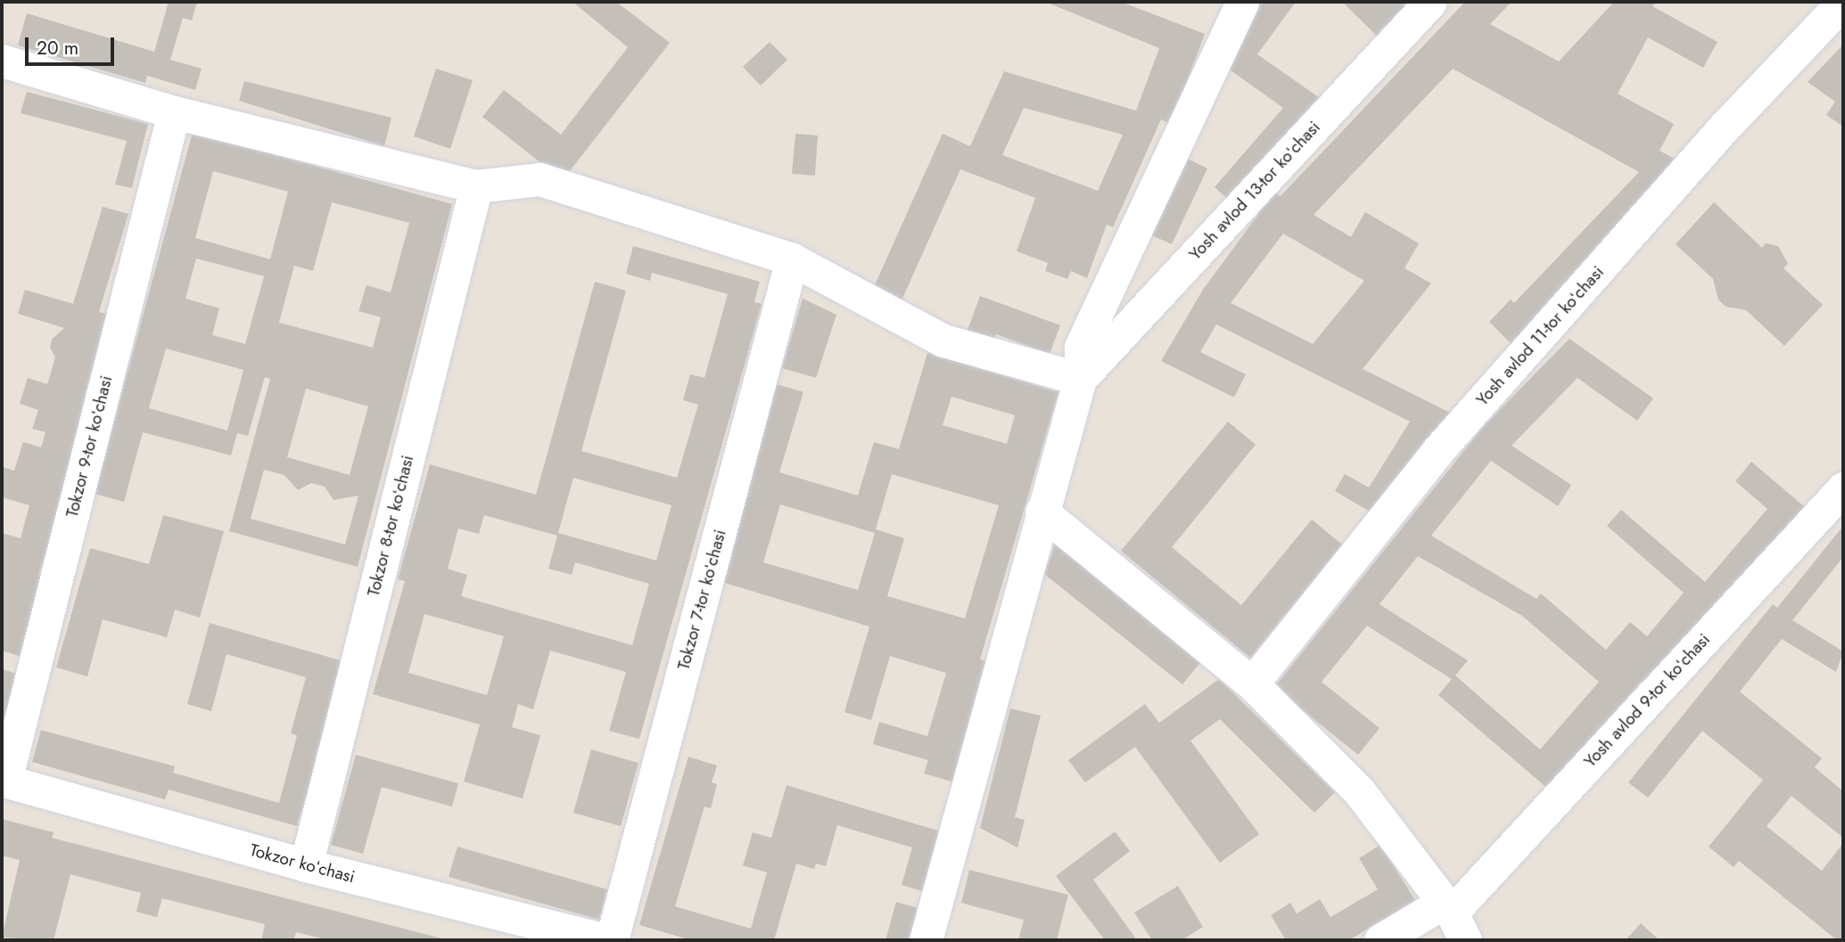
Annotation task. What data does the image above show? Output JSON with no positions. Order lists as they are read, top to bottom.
{
  "streets": {
    "street": [
      "Yosh avlod 13-tor koʻchasi",
      "Yosh avlod 11-tor koʻchasi",
      "Tokzor 9-tor koʻchasi",
      "Tokzor 8-tor koʻchasi",
      "Tokzor 7-tor koʻchasi",
      "Yosh avlod 9-tor koʻchasi",
      "Tokzor koʻchasi"
    ]
  },
  "crossings": [
    ["Tokzor 9-tor koʻchasi", "Tokzor koʻchasi"],
    ["Tokzor 8-tor koʻchasi", "Tokzor koʻchasi"]
  ],
  "scale_bar": "20 m"
}
